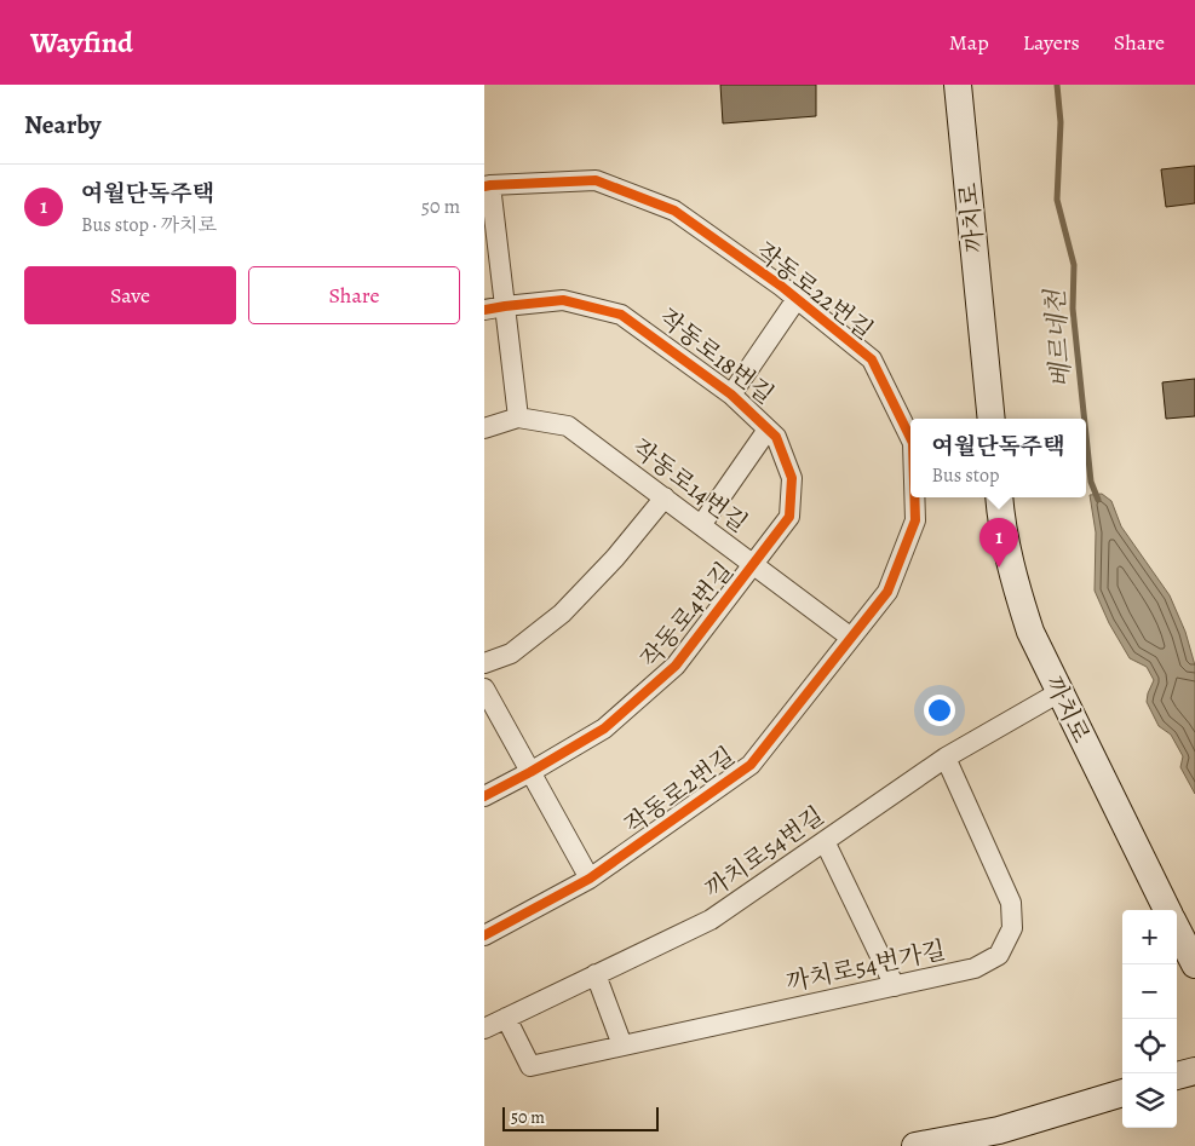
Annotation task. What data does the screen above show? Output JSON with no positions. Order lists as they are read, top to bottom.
{
  "streets": {
    "street": [
      "까치로",
      "작동로22번길",
      "작동로18번길",
      "작동로14번길",
      "작동로4번길",
      "작동로2번길",
      "까치로54번길",
      "까치로54번가길"
    ]
  },
  "crossings": [
    ["까치로", "까치로54번길"],
    ["작동로22번길", "작동로14번길"],
    ["작동로22번길", "작동로2번길"],
    ["작동로18번길", "작동로14번길"],
    ["작동로18번길", "작동로4번길"],
    ["작동로14번길", "작동로4번길"],
    ["작동로14번길", "작동로2번길"],
    ["까치로54번길", "까치로54번가길"]
  ],
  "water": ["베르네천"],
  "scale_bar": "50 m",
  "page": {
    "header": "Wayfind",
    "nav": ["Map", "Layers", "Share"],
    "heading": "Nearby",
    "list": [
      {
        "mark": "1",
        "name": "여월단독주택",
        "note": "Bus stop · 까치로",
        "value": "50 m"
      }
    ],
    "buttons": ["Save", "Share"],
    "popup": ["여월단독주택", "Bus stop"],
    "pins": "1",
    "map_buttons": ["+", "−"],
    "scale": "50 m"
  }
}
